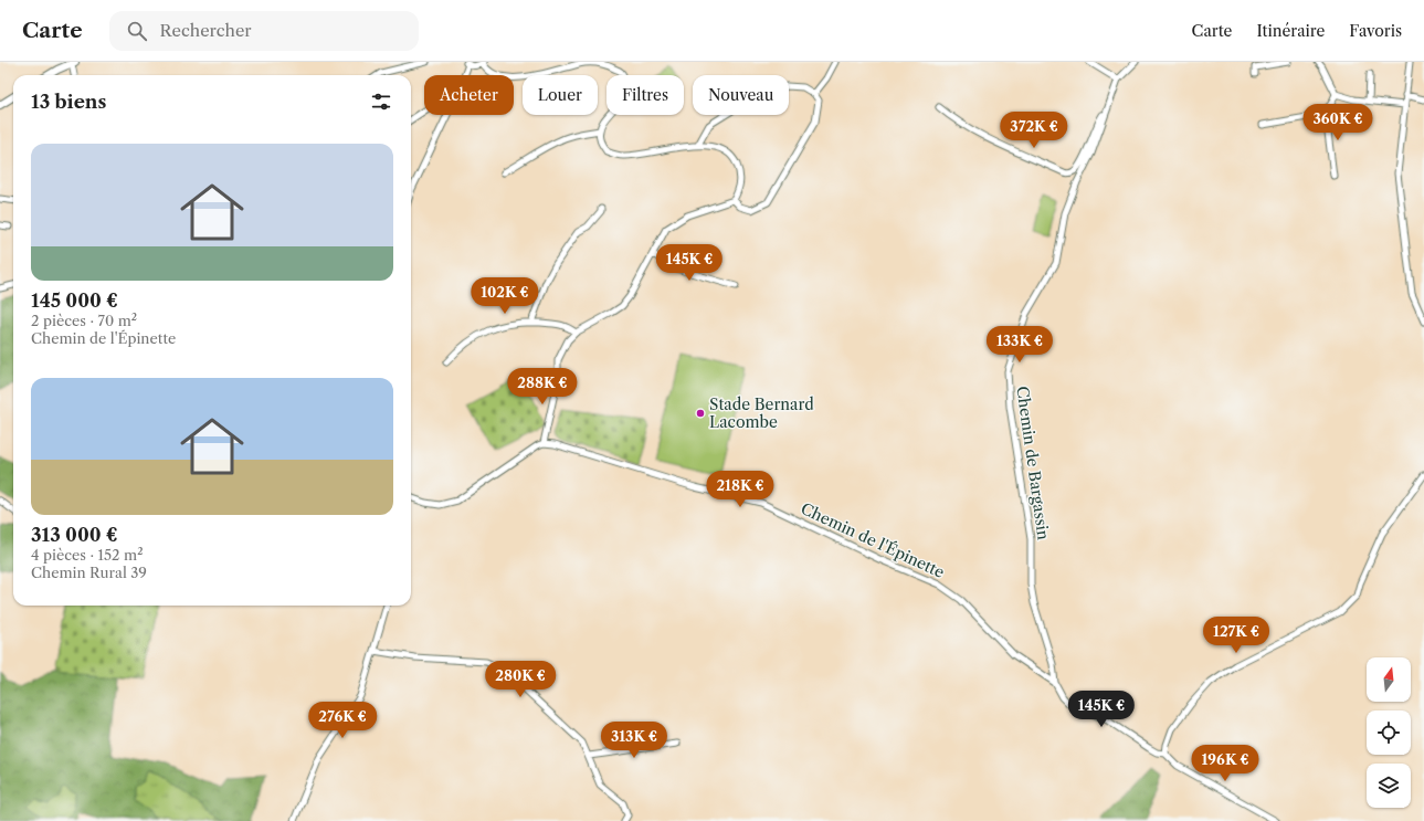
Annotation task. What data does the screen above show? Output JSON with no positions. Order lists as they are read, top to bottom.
{
  "streets": {
    "street": ["Chemin de Bargassin", "Chemin de l'Épinette"]
  },
  "crossings": [
    ["Chemin de Bargassin", "Chemin de l'Épinette"]
  ],
  "places": ["Stade Bernard Lacombe"],
  "north": "top",
  "page": {
    "header": "Carte",
    "search": "Rechercher",
    "nav": ["Carte", "Itinéraire", "Favoris"],
    "chip": [
      "Acheter",
      "Louer",
      "Filtres",
      "Nouveau"
    ],
    "heading": "13 biens",
    "price": [
      "360K €",
      "372K €",
      "145K €",
      "102K €",
      "133K €",
      "288K €",
      "218K €",
      "127K €",
      "280K €",
      "145K €",
      "276K €",
      "313K €",
      "196K €"
    ],
    "list": [
      {
        "name": "145 000 €",
        "note": "2 pièces · 70 m² · Chemin de l'Épinette"
      },
      {
        "name": "313 000 €",
        "note": "4 pièces · 152 m² · Chemin Rural 39"
      }
    ]
  }
}
